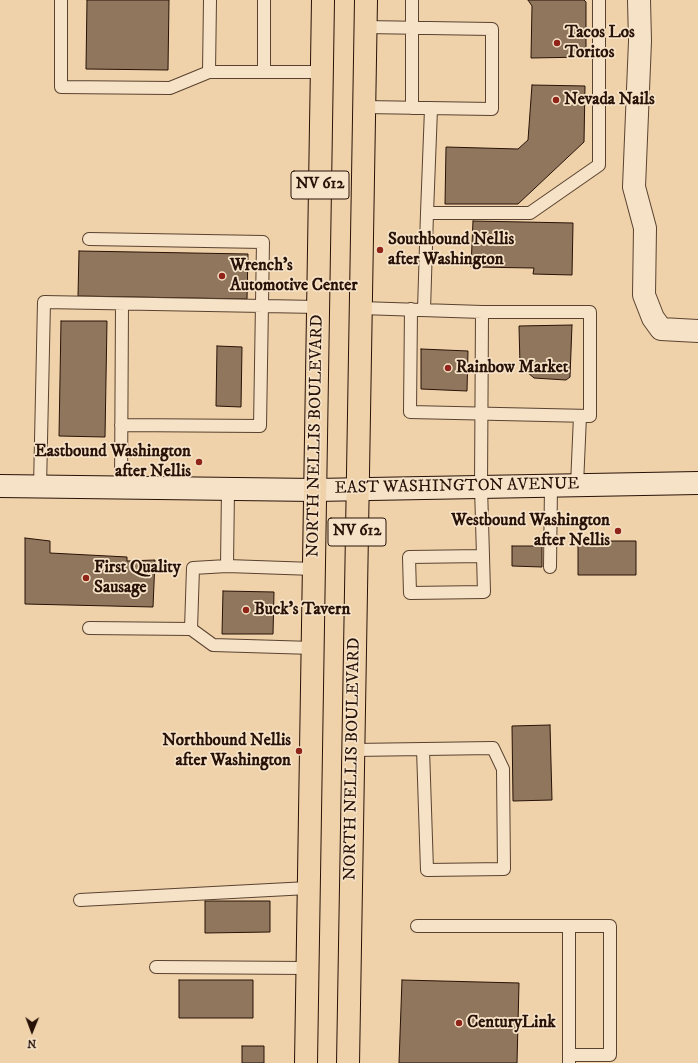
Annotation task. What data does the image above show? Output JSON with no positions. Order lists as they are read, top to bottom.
{
  "streets": {
    "main road": ["NV 612", "NORTH NELLIS BOULEVARD", "EAST WASHINGTON AVENUE"]
  },
  "crossings": [
    ["NORTH NELLIS BOULEVARD", "EAST WASHINGTON AVENUE"]
  ],
  "places": [
    "Tacos Los Toritos",
    "Nevada Nails",
    "Southbound Nellis after Washington",
    "Wrench's Automotive Center",
    "Rainbow Market",
    "Eastbound Washington after Nellis",
    "Westbound Washington after Nellis",
    "First Quality Sausage",
    "Buck's Tavern",
    "Northbound Nellis after Washington",
    "CenturyLink"
  ],
  "north": "bottom"
}
